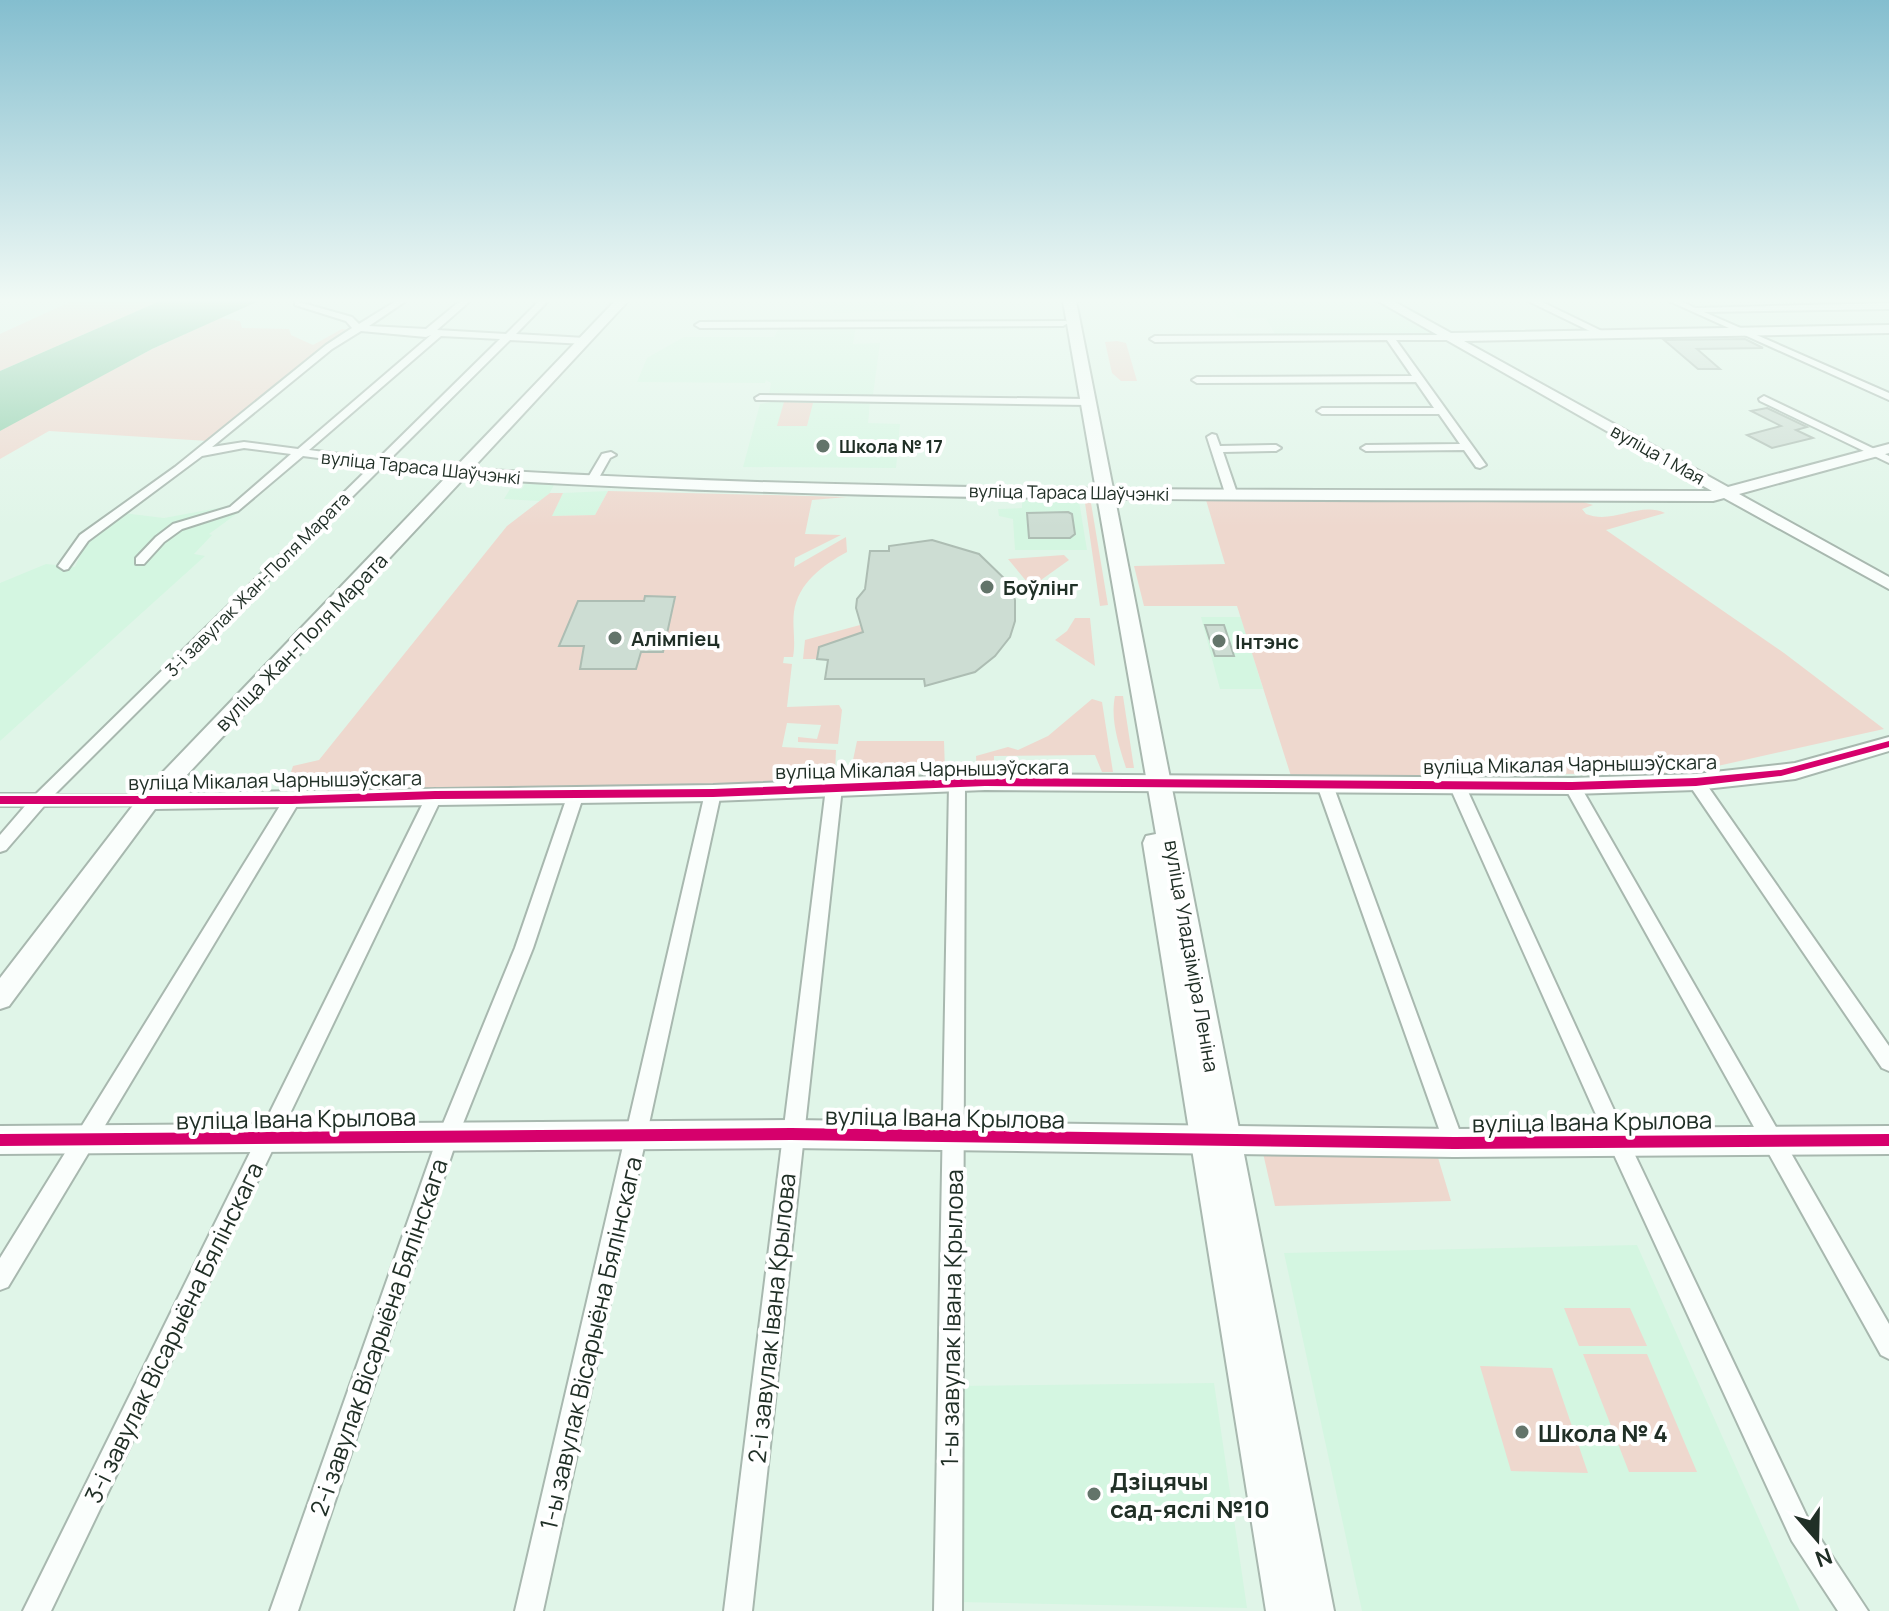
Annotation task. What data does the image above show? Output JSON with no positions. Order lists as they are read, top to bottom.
{
  "streets": {
    "main road": ["вуліца Уладзіміра Леніна"],
    "street": [
      "вуліца 1 Мая",
      "вуліца Тараса Шаўчэнкі",
      "3-і завулак Жан-Поля Марата",
      "вуліца Жан-Поля Марата",
      "вуліца Мікалая Чарнышэўскага",
      "вуліца Івана Крылова",
      "2-і завулак Івана Крылова",
      "1-ы завулак Івана Крылова",
      "3-і завулак Вісарыёна Бялінскага",
      "2-і завулак Вісарыёна Бялінскага",
      "1-ы завулак Вісарыёна Бялінскага"
    ]
  },
  "crossings": [
    ["вуліца 1 Мая", "вуліца Тараса Шаўчэнкі"],
    ["вуліца Тараса Шаўчэнкі", "3-і завулак Жан-Поля Марата"],
    ["вуліца Тараса Шаўчэнкі", "вуліца Жан-Поля Марата"],
    ["вуліца Тараса Шаўчэнкі", "вуліца Уладзіміра Леніна"],
    ["3-і завулак Жан-Поля Марата", "вуліца Мікалая Чарнышэўскага"],
    ["вуліца Жан-Поля Марата", "вуліца Мікалая Чарнышэўскага"],
    ["вуліца Мікалая Чарнышэўскага", "вуліца Уладзіміра Леніна"],
    ["вуліца Мікалая Чарнышэўскага", "2-і завулак Івана Крылова"],
    ["вуліца Мікалая Чарнышэўскага", "1-ы завулак Івана Крылова"],
    ["вуліца Мікалая Чарнышэўскага", "3-і завулак Вісарыёна Бялінскага"],
    ["вуліца Мікалая Чарнышэўскага", "2-і завулак Вісарыёна Бялінскага"],
    ["вуліца Мікалая Чарнышэўскага", "1-ы завулак Вісарыёна Бялінскага"],
    ["вуліца Уладзіміра Леніна", "вуліца Івана Крылова"],
    ["вуліца Івана Крылова", "2-і завулак Івана Крылова"],
    ["вуліца Івана Крылова", "1-ы завулак Івана Крылова"],
    ["вуліца Івана Крылова", "3-і завулак Вісарыёна Бялінскага"],
    ["вуліца Івана Крылова", "2-і завулак Вісарыёна Бялінскага"],
    ["вуліца Івана Крылова", "1-ы завулак Вісарыёна Бялінскага"]
  ],
  "places": [
    "Школа № 17",
    "Боўлінг",
    "Алімпіец",
    "Інтэнс",
    "Школа № 4",
    "Дзіцячы сад-яслі №10"
  ],
  "north": "bottom"
}
